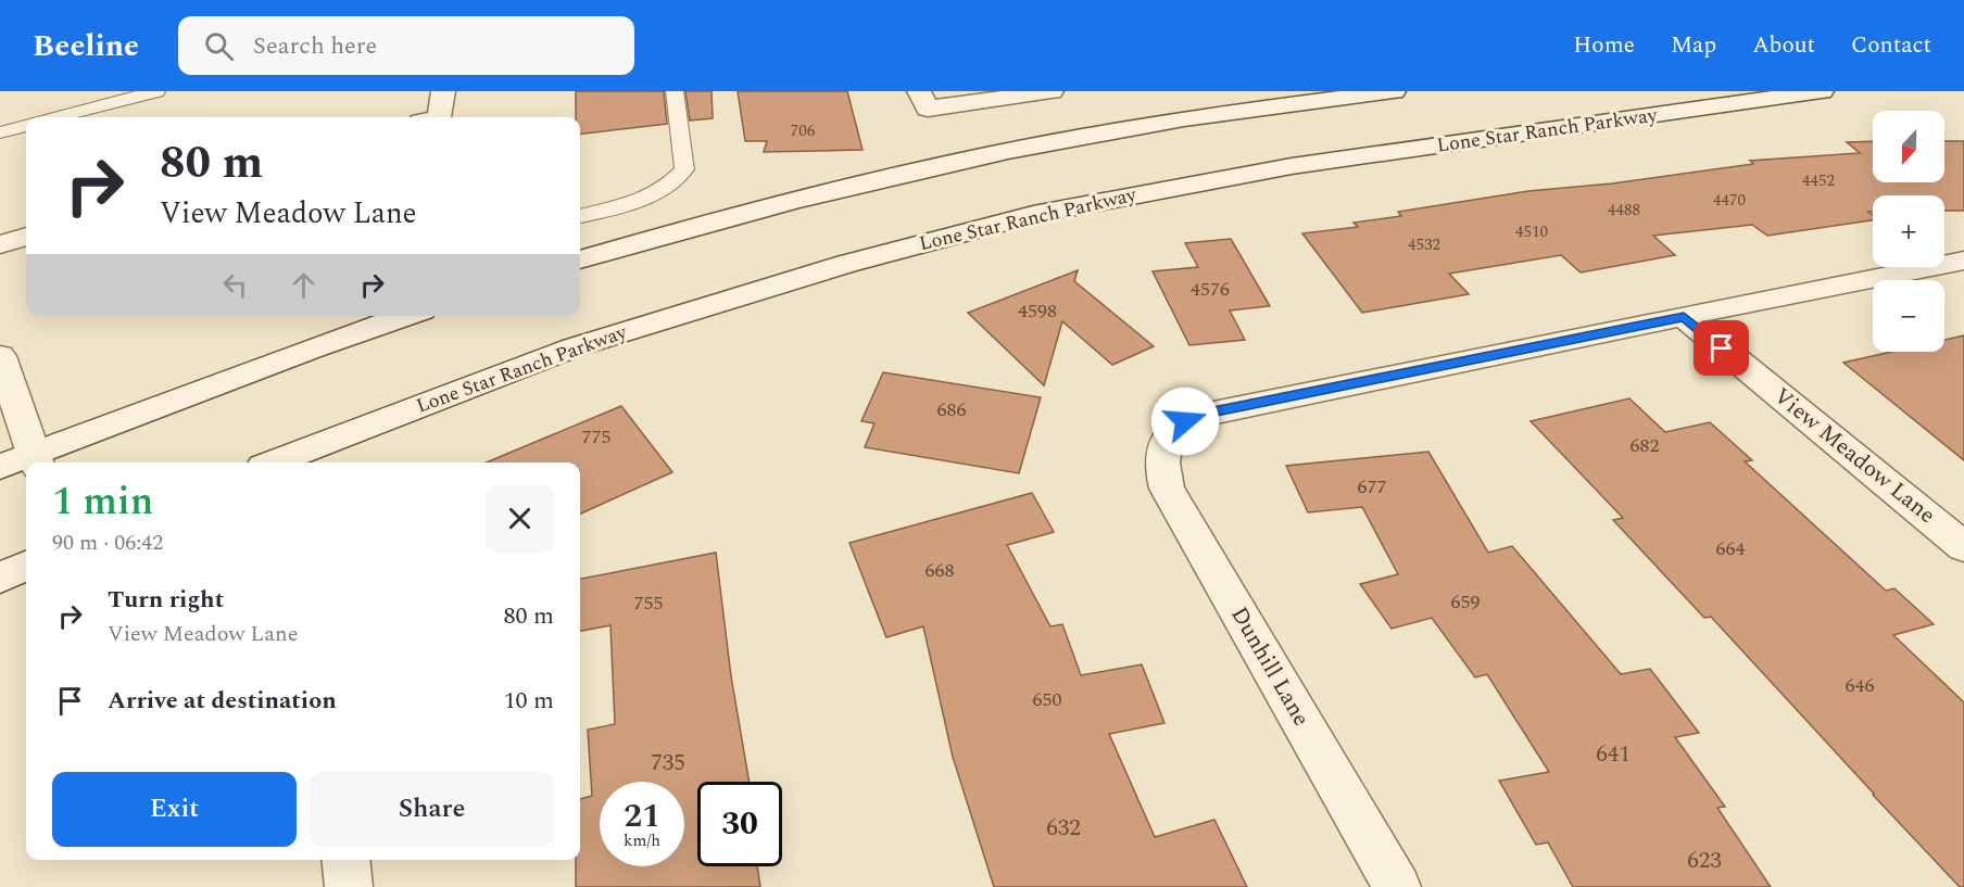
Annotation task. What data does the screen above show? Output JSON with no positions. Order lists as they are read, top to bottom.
{
  "streets": {
    "main road": ["Lone Star Ranch Parkway", "View Meadow Lane", "Dunhill Lane"]
  },
  "crossings": [
    ["View Meadow Lane", "Dunhill Lane"]
  ],
  "house_numbers": [
    "706",
    "4452",
    "4470",
    "4488",
    "4510",
    "4532",
    "4576",
    "4598",
    "686",
    "775",
    "682",
    "677",
    "664",
    "668",
    "659",
    "755",
    "646",
    "650",
    "641",
    "735",
    "632",
    "623"
  ],
  "north": "bottom",
  "page": {
    "header": "Beeline",
    "search": "Search here",
    "nav": [
      "Home",
      "Map",
      "About",
      "Contact"
    ],
    "map_buttons": ["+", "−"],
    "turn": ["80 m", "View Meadow Lane"],
    "heading": ["1 min", "90 m · 06:42"],
    "list": [
      {
        "name": "Turn right",
        "note": "View Meadow Lane",
        "value": "80 m"
      },
      {
        "name": "Arrive at destination",
        "value": "10 m"
      }
    ],
    "buttons": ["Exit", "Share"],
    "speed": "21 km/h",
    "limit": "30"
  }
}
